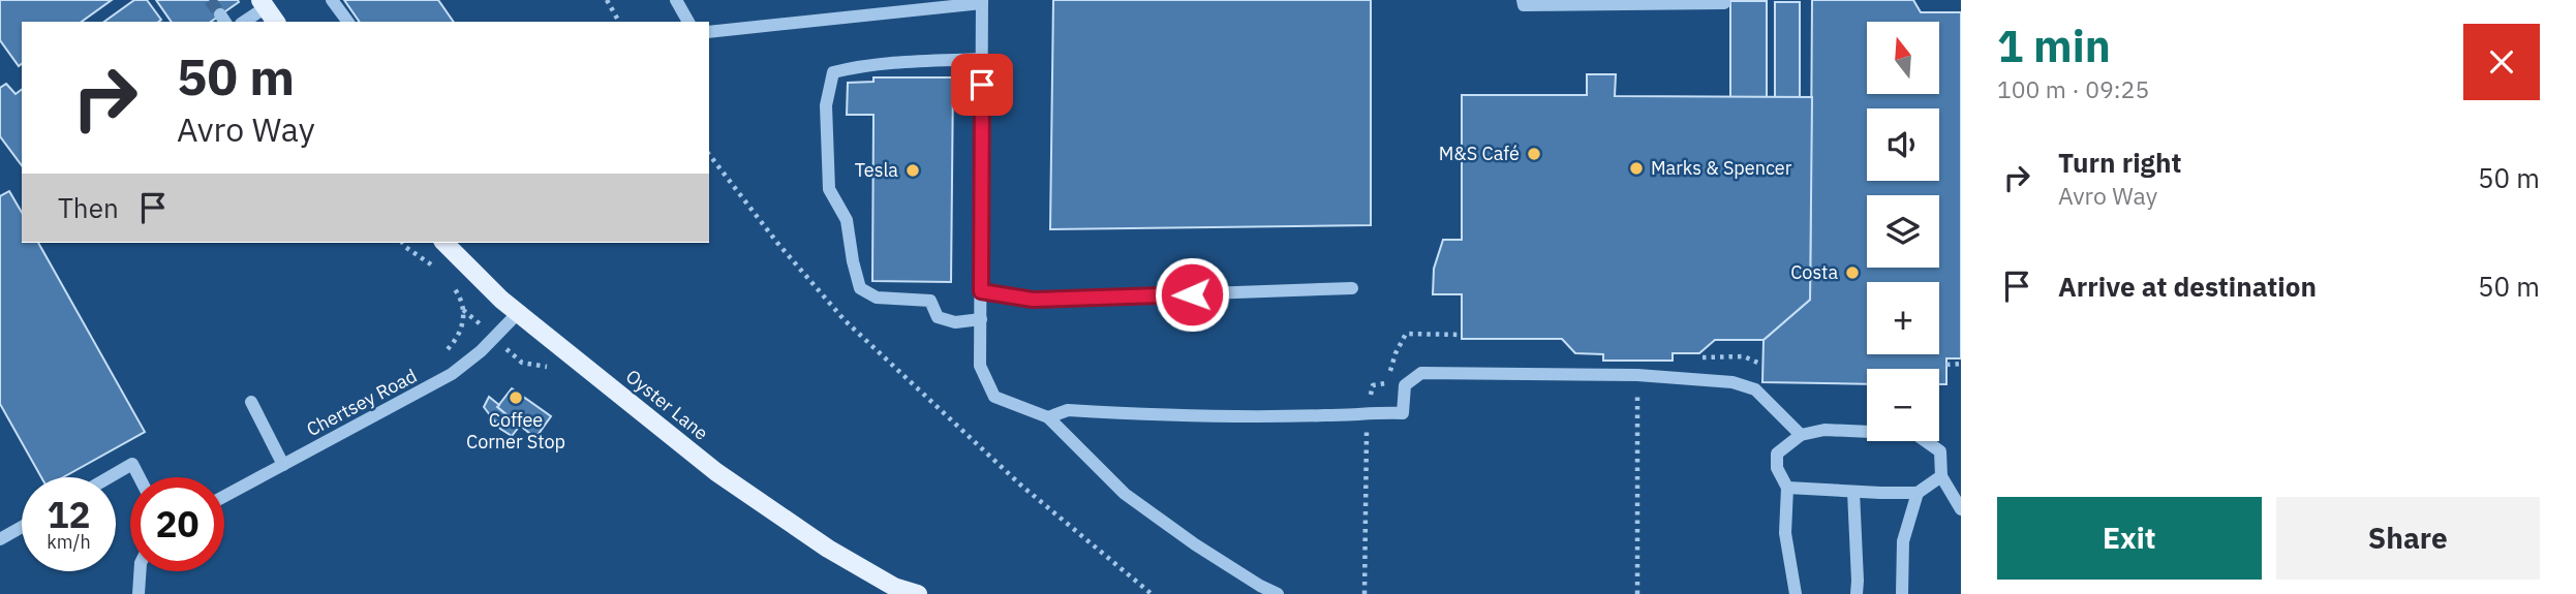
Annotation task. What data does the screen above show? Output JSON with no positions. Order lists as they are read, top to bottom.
{
  "streets": {
    "main road": ["Oyster Lane"],
    "street": ["Chertsey Road"]
  },
  "crossings": [
    ["Chertsey Road", "Oyster Lane"]
  ],
  "places": [
    "M&S Café",
    "Marks & Spencer",
    "Tesla",
    "Costa",
    "Coffee Corner Stop"
  ],
  "north": "top",
  "page": {
    "heading": ["1 min", "100 m · 09:25"],
    "map_buttons": ["+", "−"],
    "turn": ["50 m", "Avro Way"],
    "list": [
      {
        "name": "Turn right",
        "note": "Avro Way",
        "value": "50 m"
      },
      {
        "name": "Arrive at destination",
        "value": "50 m"
      }
    ],
    "then": "Then",
    "speed": "12 km/h",
    "limit": "20",
    "buttons": ["Exit", "Share"]
  }
}
